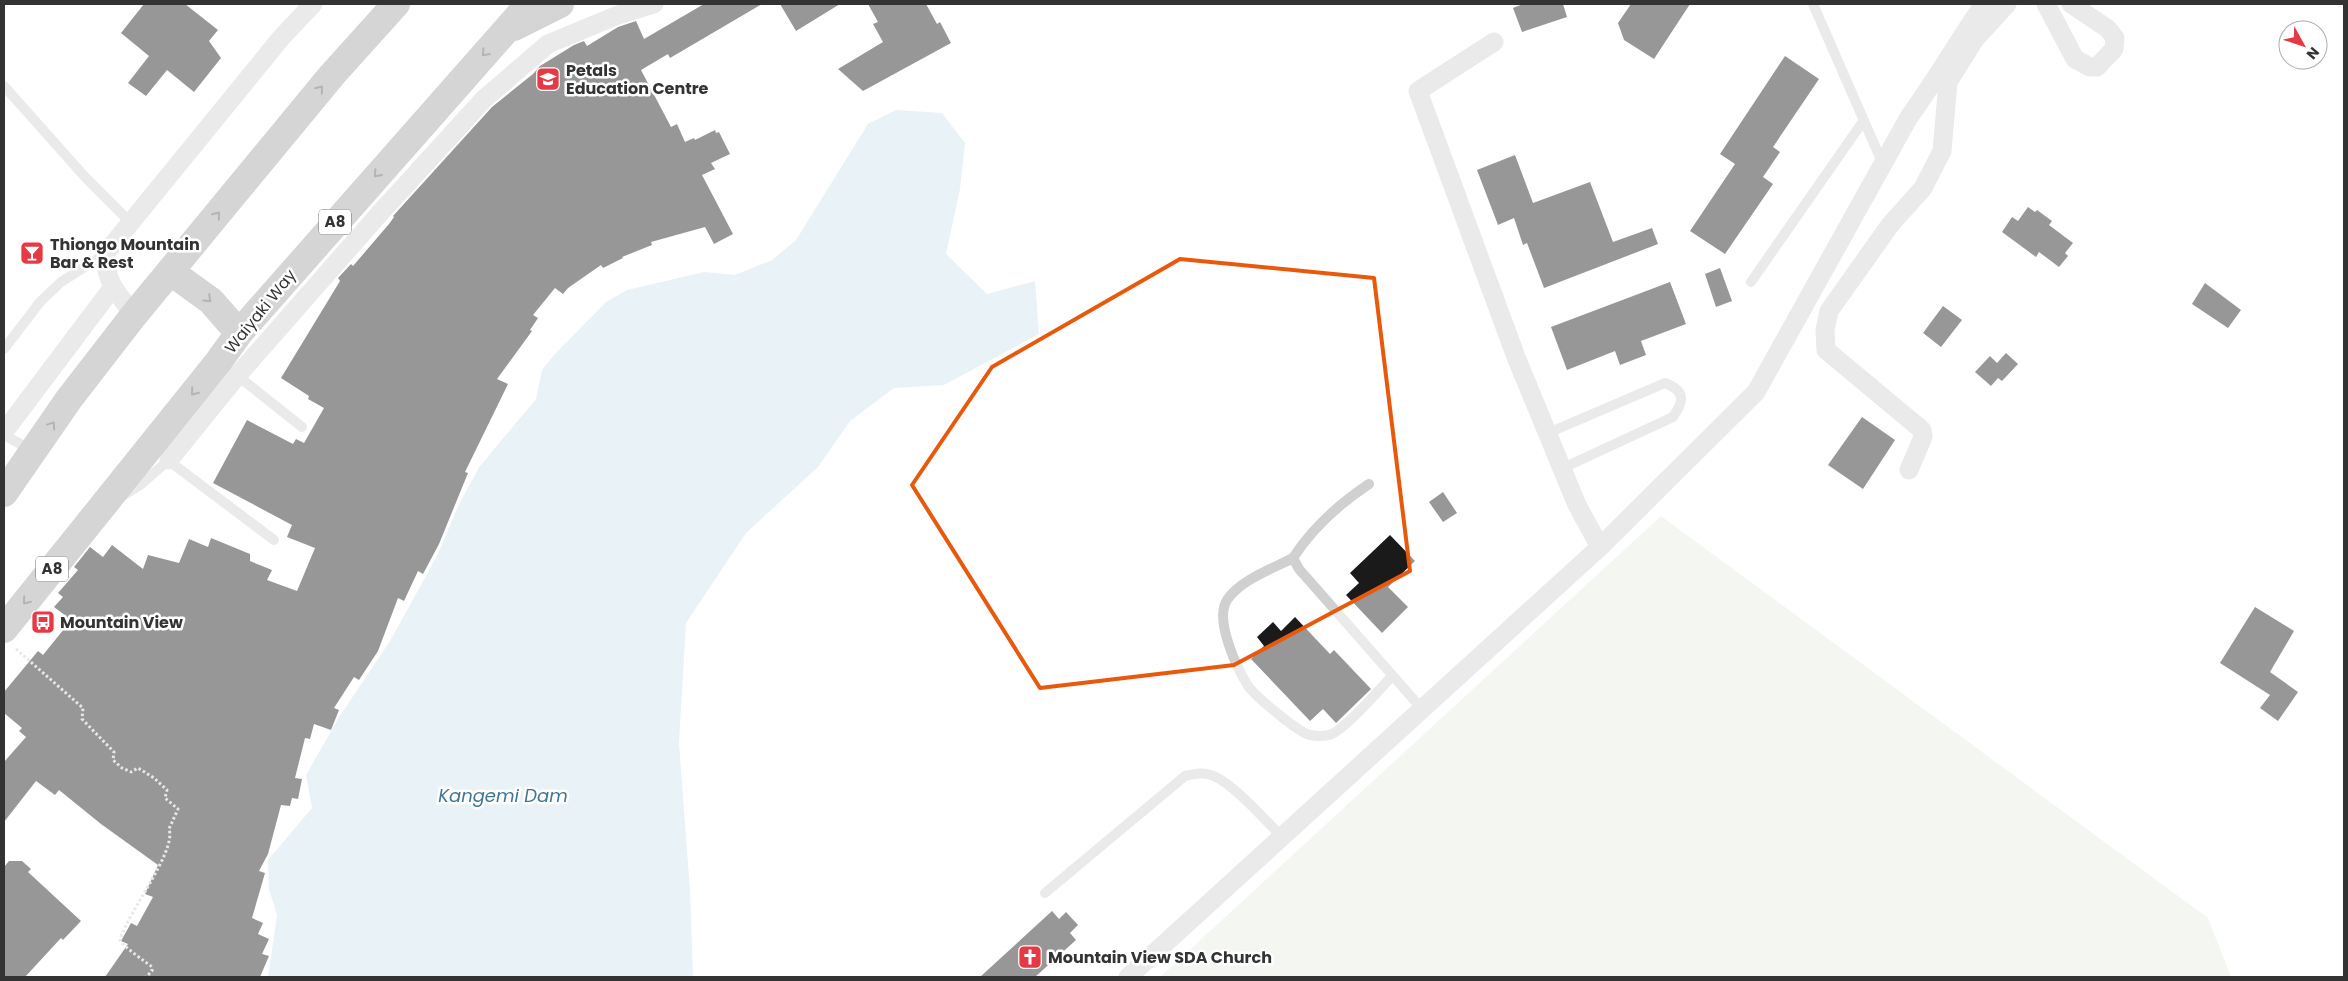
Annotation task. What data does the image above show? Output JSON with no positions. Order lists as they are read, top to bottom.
{
  "streets": {
    "highway": ["A8", "Waiyaki Way"]
  },
  "water": ["Kangemi Dam"],
  "places": {
    "school or university": ["Petals Education Centre"],
    "bar": ["Thiongo Mountain Bar & Rest"],
    "bus stop": ["Mountain View"],
    "church": ["Mountain View SDA Church"]
  },
  "north": "bottom right"
}
